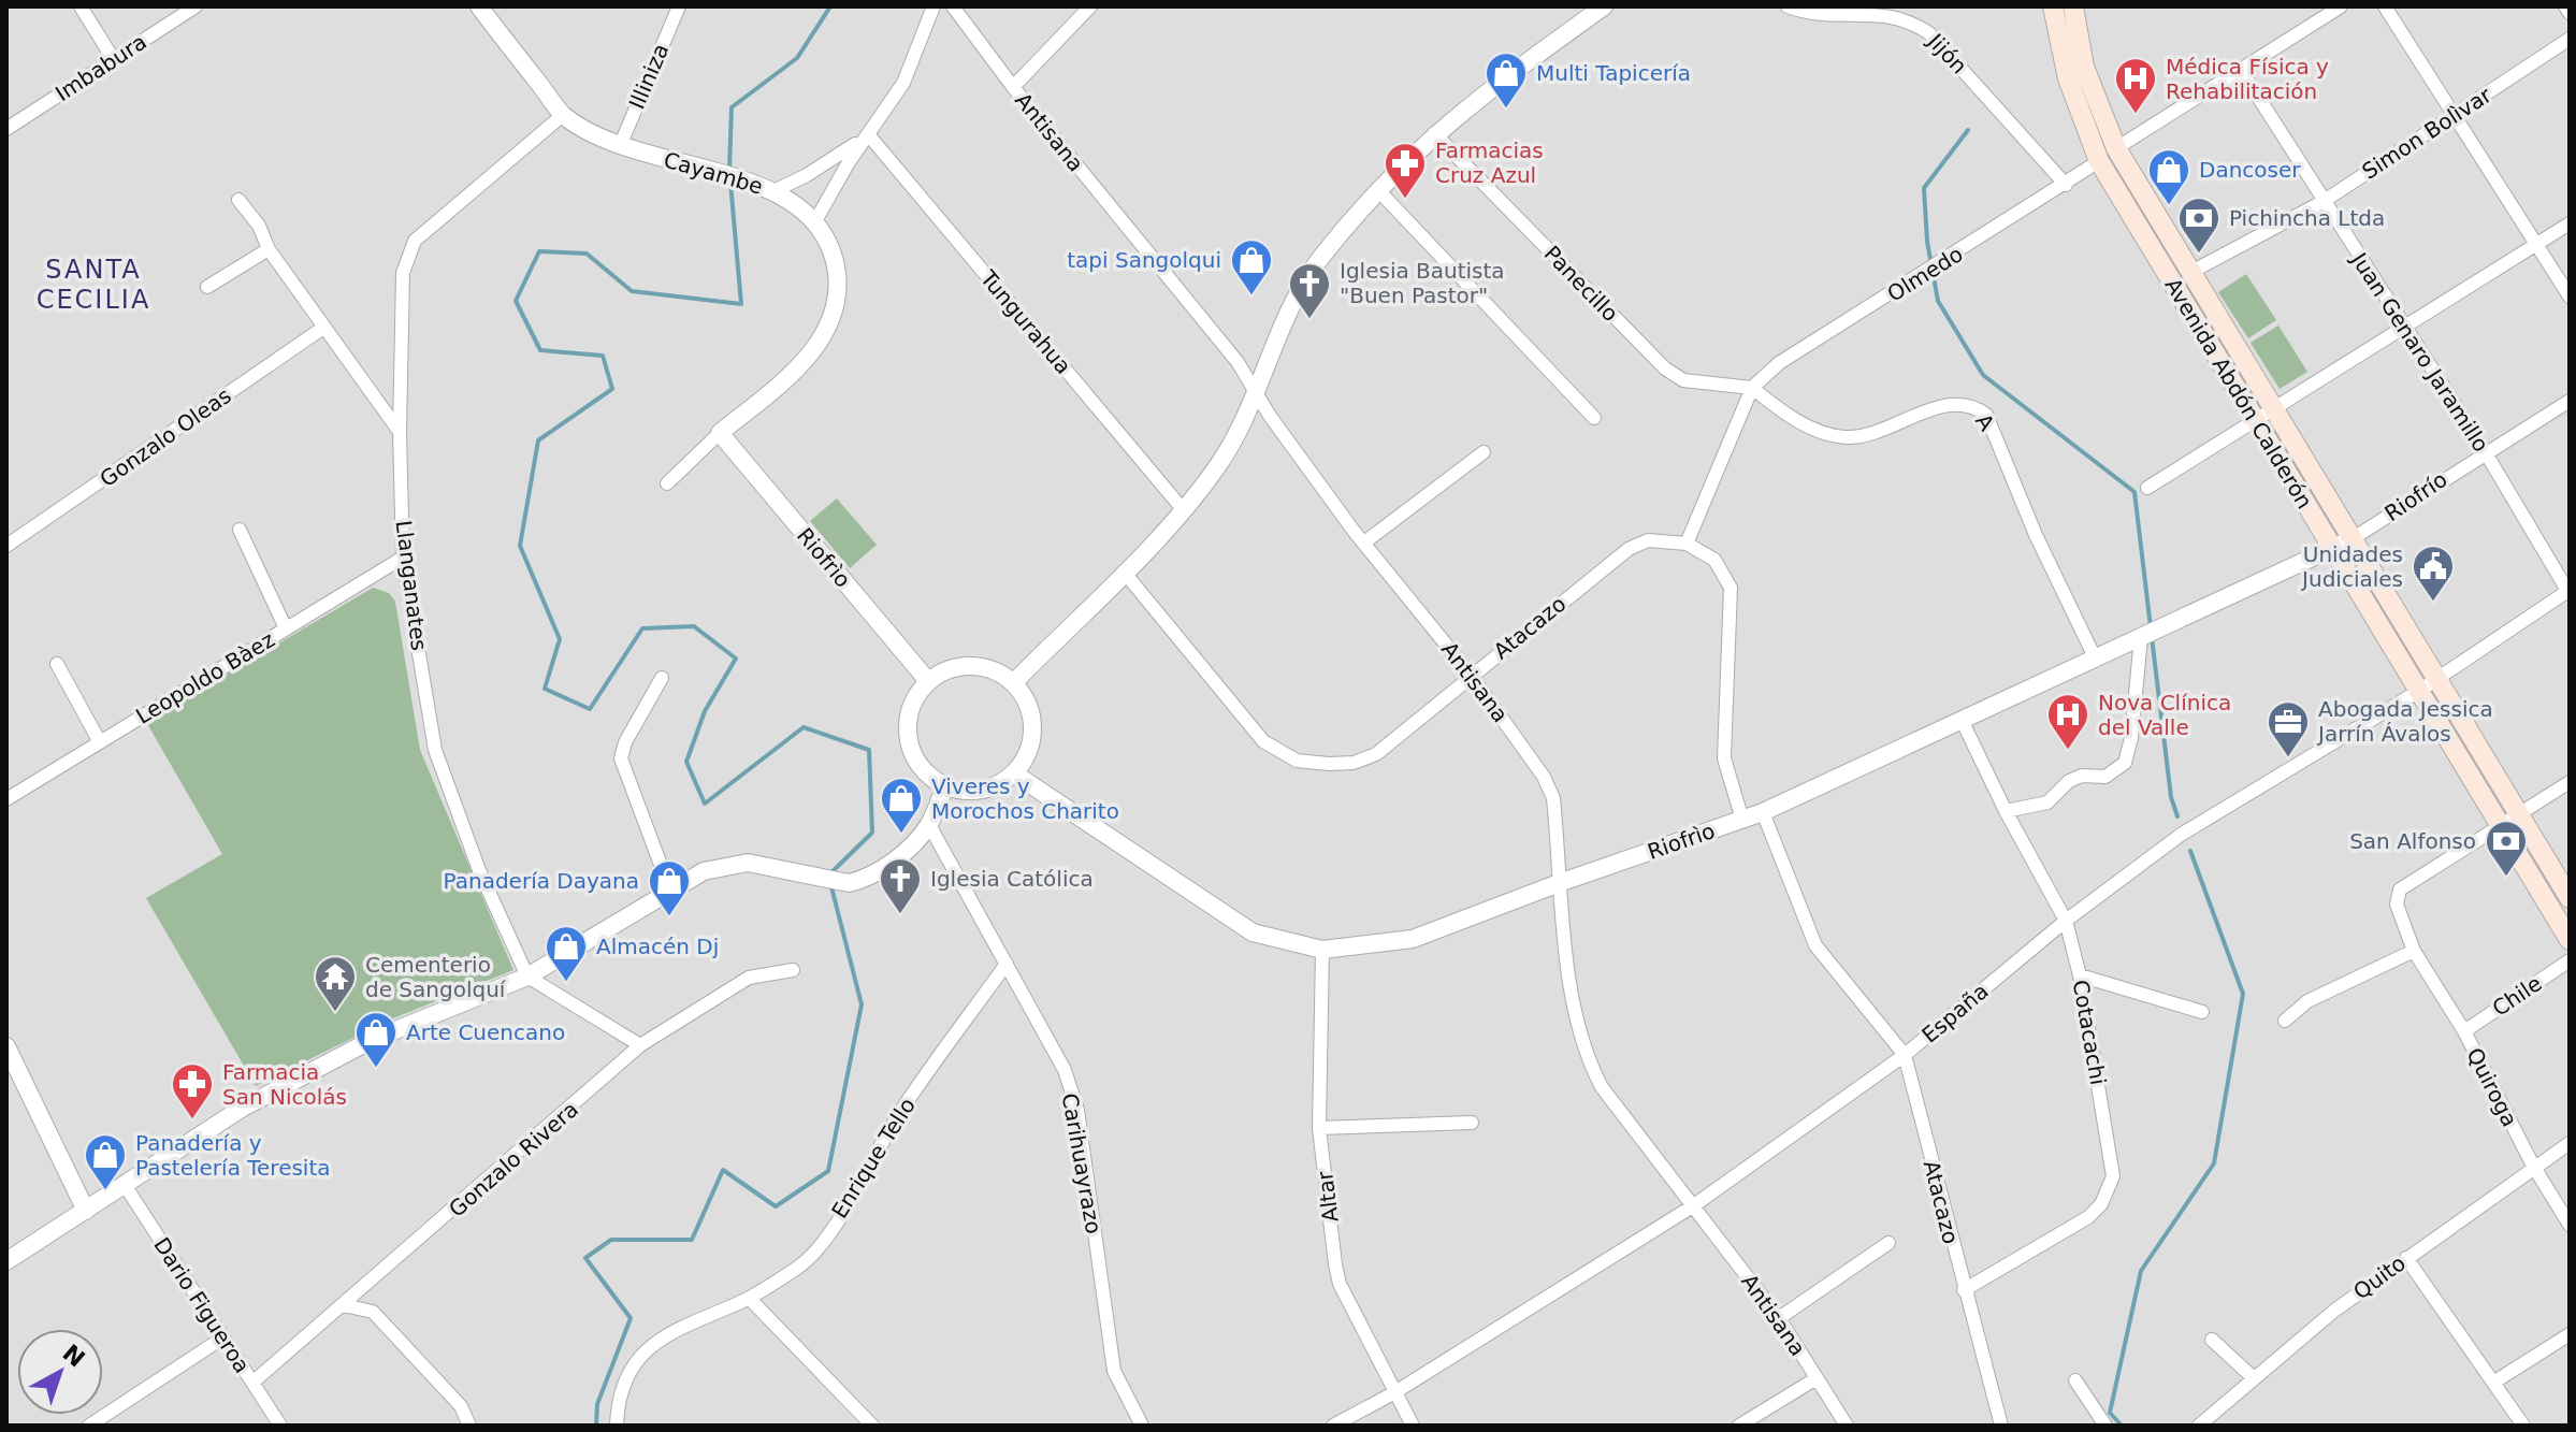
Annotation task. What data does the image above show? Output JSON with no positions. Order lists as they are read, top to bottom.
{
  "streets": {
    "main road": ["Avenida Abdón Calderón"],
    "street": [
      "Jijón",
      "Imbabura",
      "Illiniza",
      "Antisana",
      "Simon Bolìvar",
      "Cayambe",
      "Olmedo",
      "Panecillo",
      "Tungurahua",
      "Juan Genaro Jaramillo",
      "A",
      "Gonzalo Oleas",
      "Riofrío",
      "Riofrìo",
      "Llanganates",
      "Atacazo",
      "Leopoldo Bàez",
      "Chile",
      "España",
      "Cotacachi",
      "Quiroga",
      "Enrique Tello",
      "Gonzalo Rivera",
      "Carihuayrazo",
      "Altar",
      "Quito",
      "Dario Figueroa"
    ]
  },
  "crossings": [
    ["Jijón", "Olmedo"],
    ["Illiniza", "Cayambe"],
    ["Antisana", "Riofrìo"],
    ["Antisana", "Atacazo"],
    ["Antisana", "España"],
    ["Simon Bolìvar", "Juan Genaro Jaramillo"],
    ["Simon Bolìvar", "Avenida Abdón Calderón"],
    ["Cayambe", "Llanganates"],
    ["Olmedo", "Panecillo"],
    ["Olmedo", "Avenida Abdón Calderón"],
    ["Olmedo", "A"],
    ["Panecillo", "A"],
    ["Juan Genaro Jaramillo", "Riofrío"],
    ["Juan Genaro Jaramillo", "España"],
    ["Avenida Abdón Calderón", "Riofrío"],
    ["Avenida Abdón Calderón", "Riofrìo"],
    ["Avenida Abdón Calderón", "España"],
    ["Avenida Abdón Calderón", "Quiroga"],
    ["A", "Riofrìo"],
    ["Riofrío", "Riofrìo"],
    ["Riofrìo", "Atacazo"],
    ["Riofrìo", "Cotacachi"],
    ["Riofrìo", "Altar"],
    ["Llanganates", "Leopoldo Bàez"],
    ["Atacazo", "España"],
    ["Atacazo", "Cotacachi"],
    ["Chile", "Quiroga"],
    ["España", "Cotacachi"],
    ["España", "Altar"],
    ["Quiroga", "Quito"],
    ["Enrique Tello", "Carihuayrazo"],
    ["Gonzalo Rivera", "Dario Figueroa"]
  ],
  "districts": ["SANTA CECILIA"],
  "places": {
    "shop": [
      "Multi Tapicería",
      "Dancoser",
      "tapi Sangolqui",
      "Viveres y Morochos Charito",
      "Panadería Dayana",
      "Almacén Dj",
      "Arte Cuencano",
      "Panadería y Pastelería Teresita"
    ],
    "hospital": ["Médica Física y Rehabilitación", "Nova Clínica del Valle"],
    "pharmacy": ["Farmacias Cruz Azul", "Farmacia San Nicolás"],
    "bank": ["Pichincha Ltda", "San Alfonso"],
    "church": ["Iglesia Bautista \"Buen Pastor\"", "Iglesia Católica"],
    "public building": ["Unidades Judiciales"],
    "office": ["Abogada Jessica Jarrín Ávalos"],
    "temple": ["Cementerio de Sangolquí"]
  },
  "north": "top right"
}
